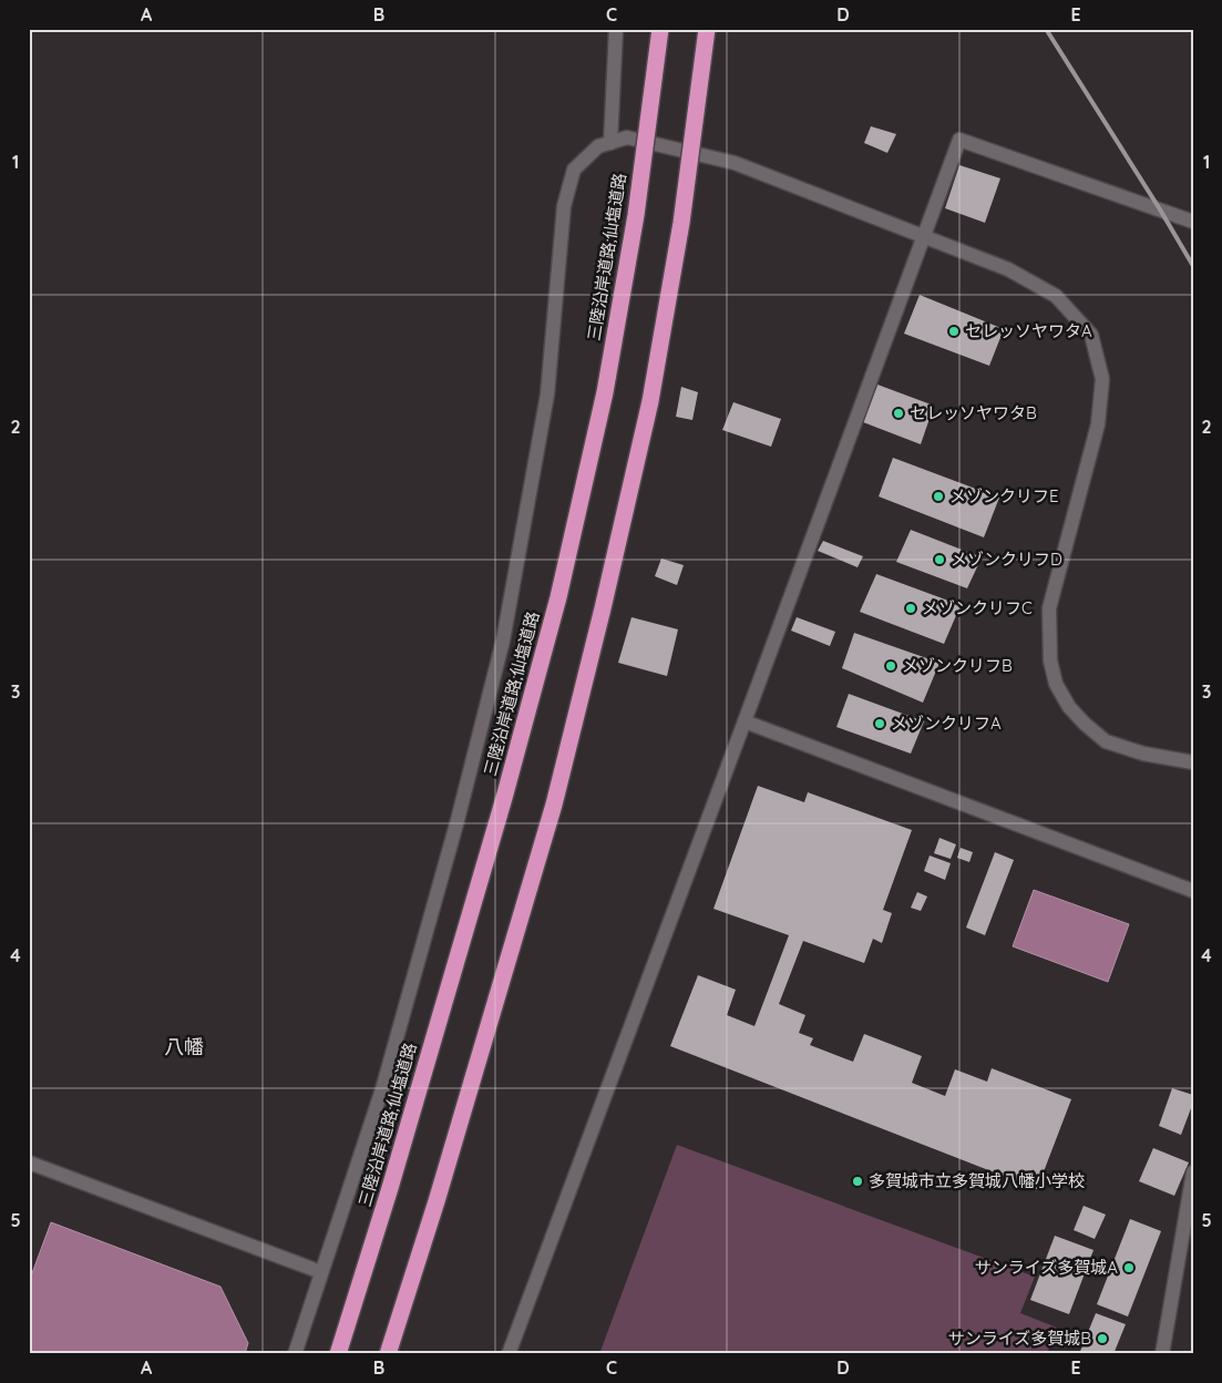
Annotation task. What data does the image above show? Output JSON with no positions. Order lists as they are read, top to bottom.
{
  "streets": {
    "highway": ["三陸沿岸道路;仙塩道路"]
  },
  "districts": ["八幡"],
  "places": [
    "セレッソヤワタA",
    "セレッソヤワタB",
    "メゾンクリフE",
    "メゾンクリフD",
    "メゾンクリフC",
    "メゾンクリフB",
    "メゾンクリフA",
    "多賀城市立多賀城八幡小学校",
    "サンライズ多賀城A",
    "サンライズ多賀城B"
  ],
  "grid": {
    "columns": [
      "A",
      "B",
      "C",
      "D",
      "E"
    ],
    "rows": [
      "1",
      "2",
      "3",
      "4",
      "5"
    ]
  }
}
